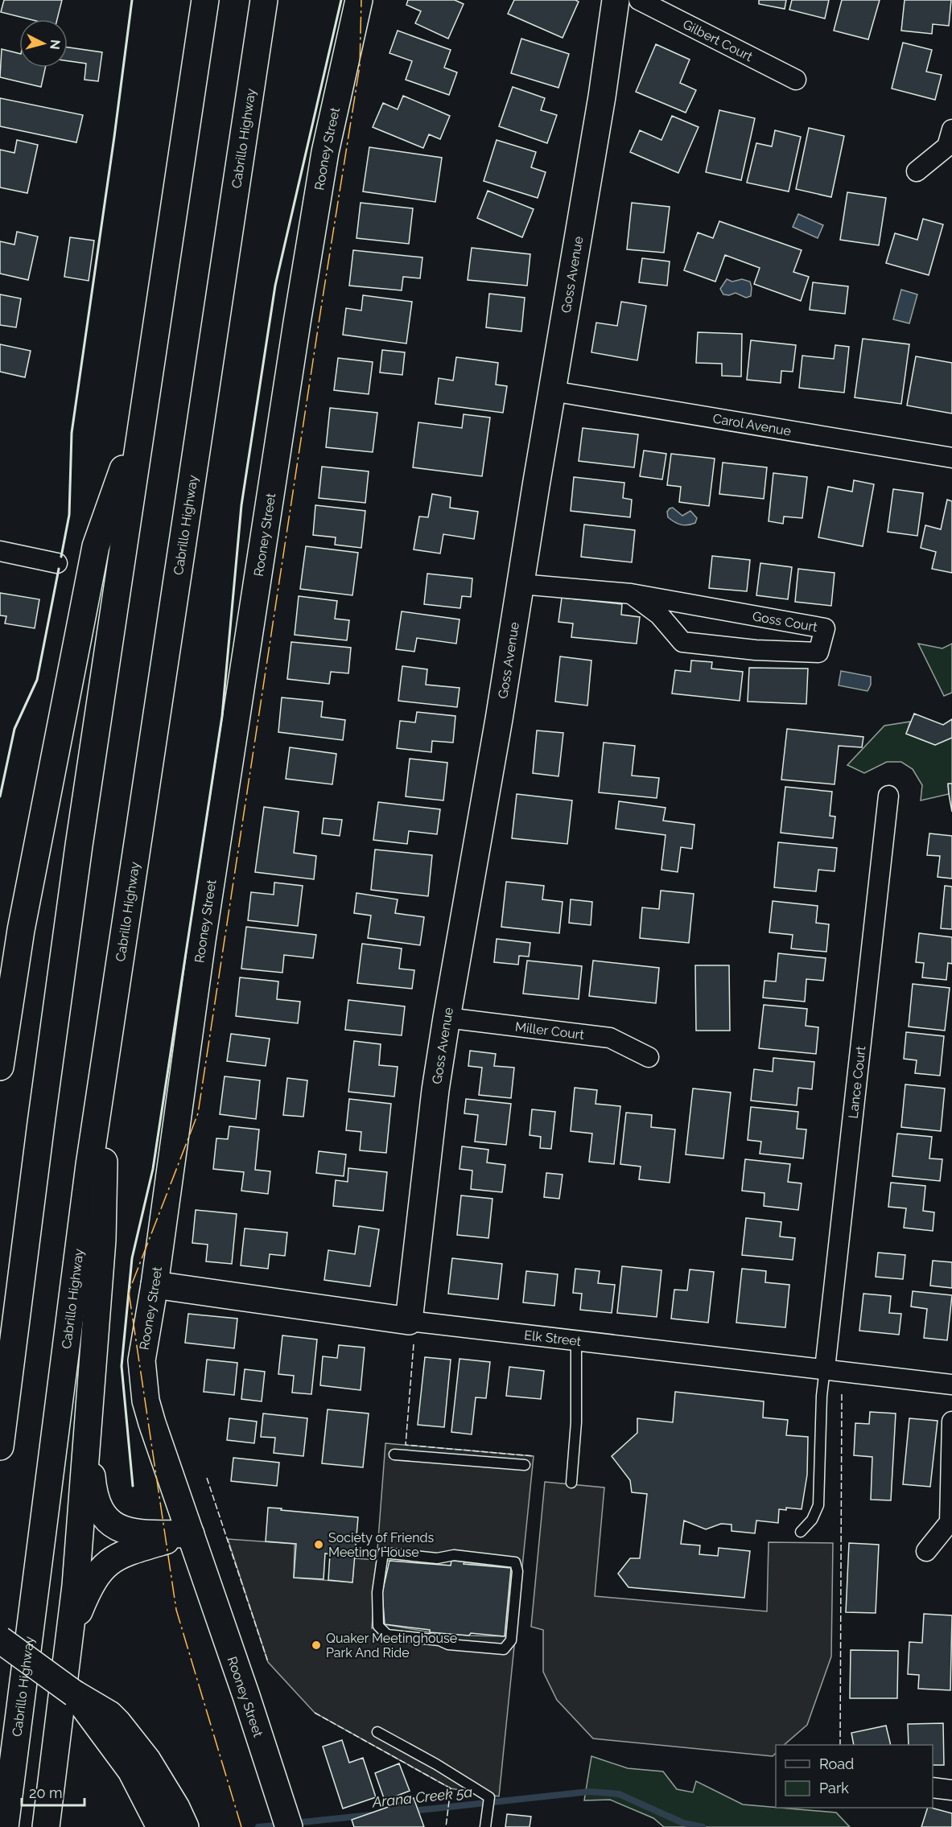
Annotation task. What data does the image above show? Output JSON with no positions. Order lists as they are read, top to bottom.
{
  "streets": {
    "main road": [
      "Cabrillo Highway",
      "Rooney Street",
      "Goss Avenue",
      "Elk Street"
    ],
    "street": [
      "Gilbert Court",
      "Carol Avenue",
      "Goss Court",
      "Miller Court",
      "Lance Court"
    ]
  },
  "crossings": [
    ["Rooney Street", "Elk Street"],
    ["Goss Avenue", "Carol Avenue"],
    ["Goss Avenue", "Goss Court"],
    ["Goss Avenue", "Miller Court"],
    ["Goss Avenue", "Elk Street"],
    ["Lance Court", "Elk Street"]
  ],
  "water": ["Arana Creek 5a"],
  "places": ["Society of Friends Meeting House", "Quaker Meetinghouse Park And Ride"],
  "legend": ["Road", "Park"],
  "scale_bar": "20 m",
  "north": "right"
}
